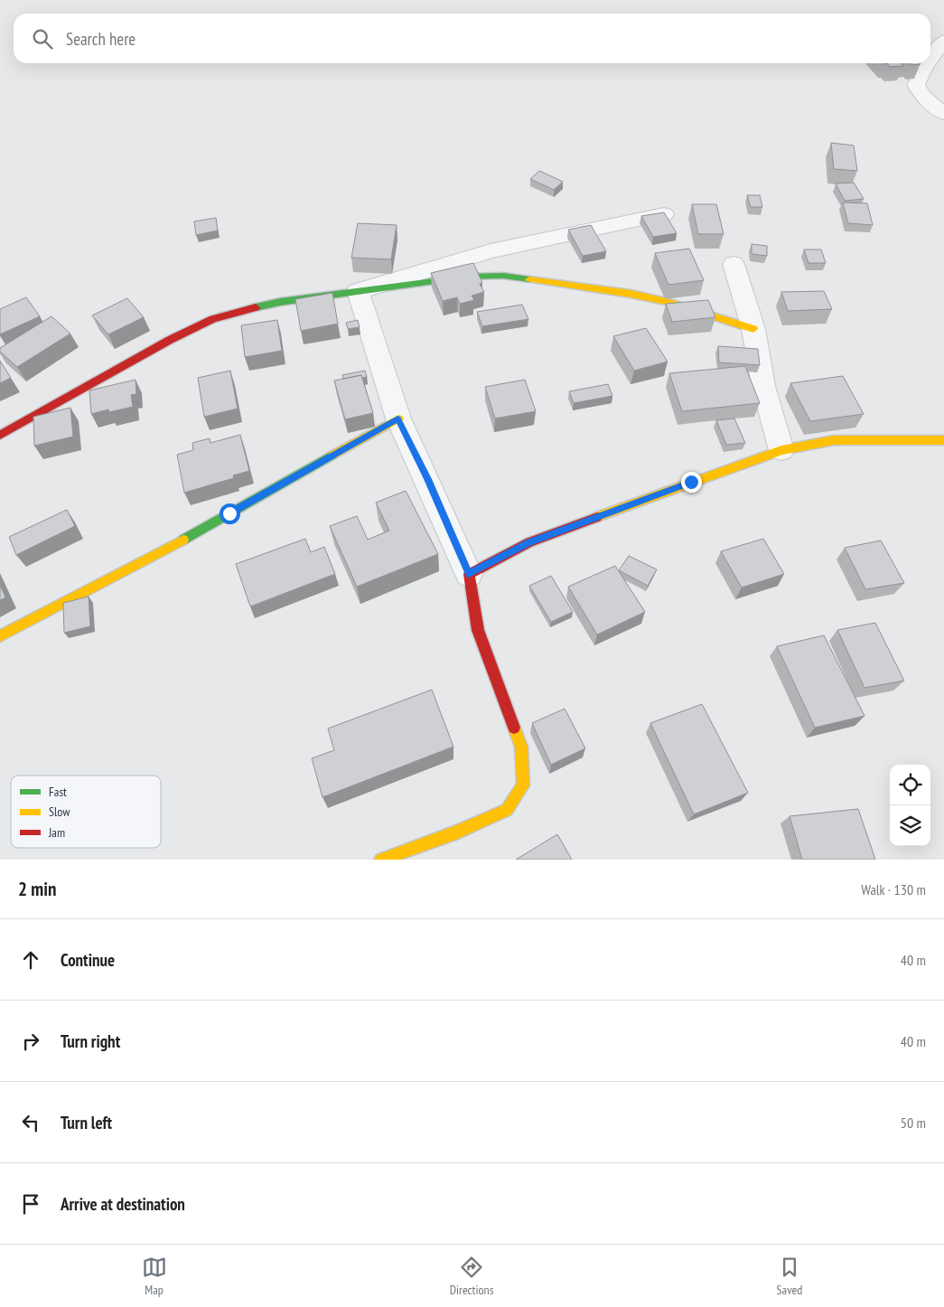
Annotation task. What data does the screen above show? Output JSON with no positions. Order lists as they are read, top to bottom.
{
  "legend": ["Fast", "Slow", "Jam"],
  "page": {
    "search": "Search here",
    "heading": ["2 min", "Walk · 130 m"],
    "list": [
      ["Continue", "40 m"],
      ["Turn right", "40 m"],
      ["Turn left", "50 m"],
      "Arrive at destination"
    ],
    "nav": ["Map", "Directions", "Saved"]
  }
}
